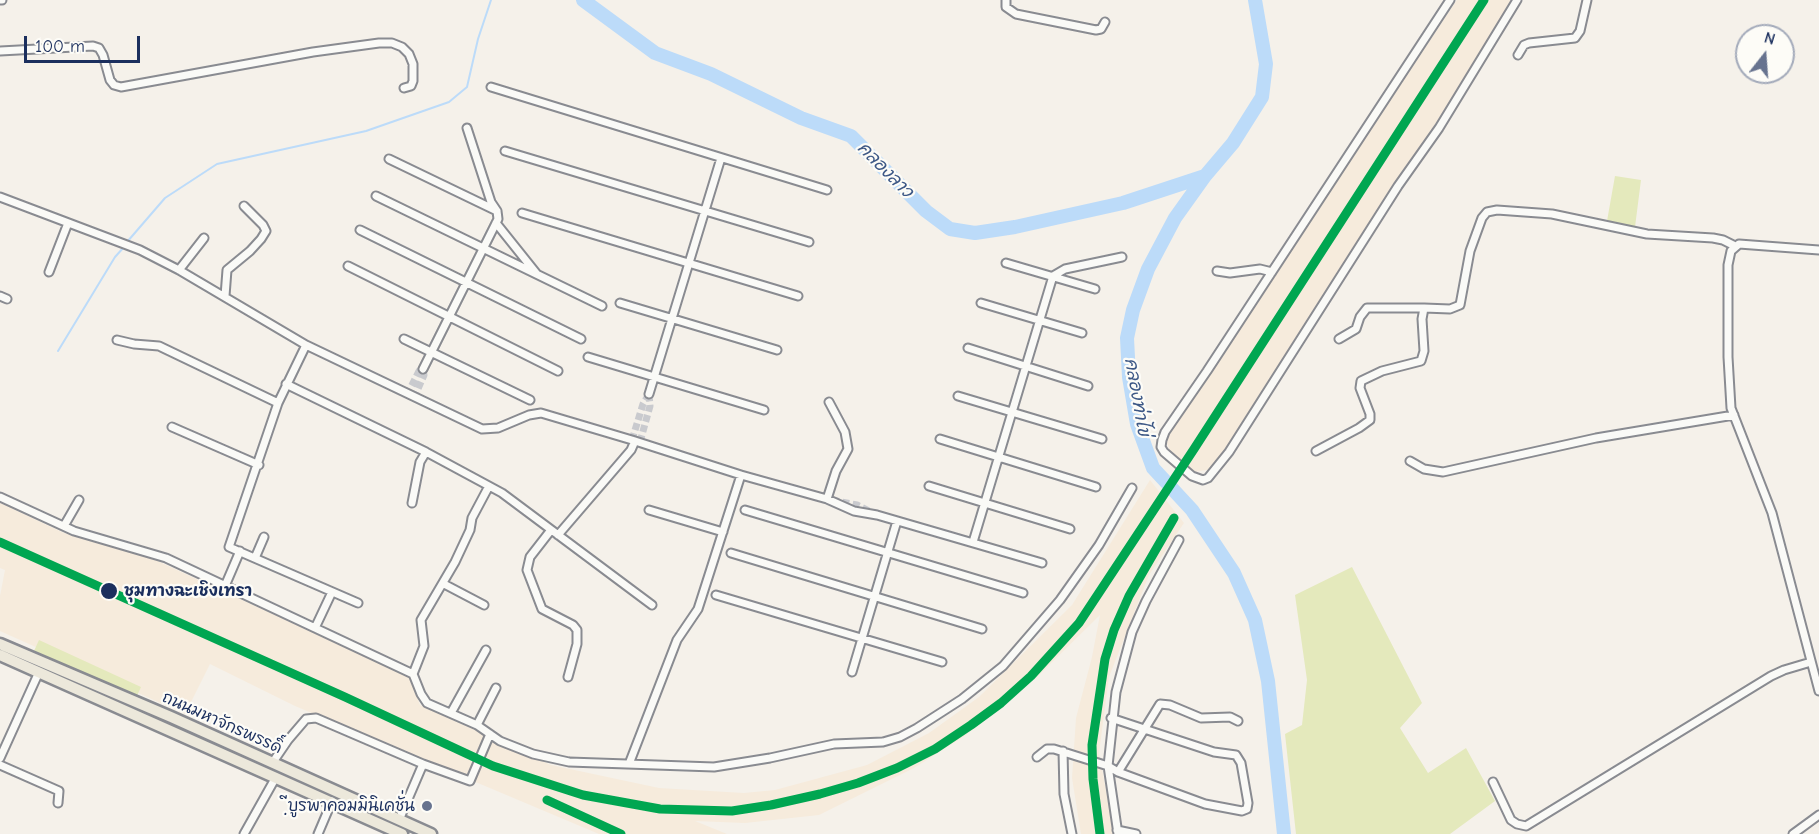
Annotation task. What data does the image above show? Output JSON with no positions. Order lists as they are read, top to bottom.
{
  "streets": {
    "main road": ["ถนนมหาจักรพรรดิ์"]
  },
  "water": ["คลองลาว", "คลองท่าไข่"],
  "places": ["ชุมทางฉะเชิงเทรา", "ฺีบูรพาคอมมินิเคชั่น"],
  "scale_bar": "100 m",
  "north": "top"
}
